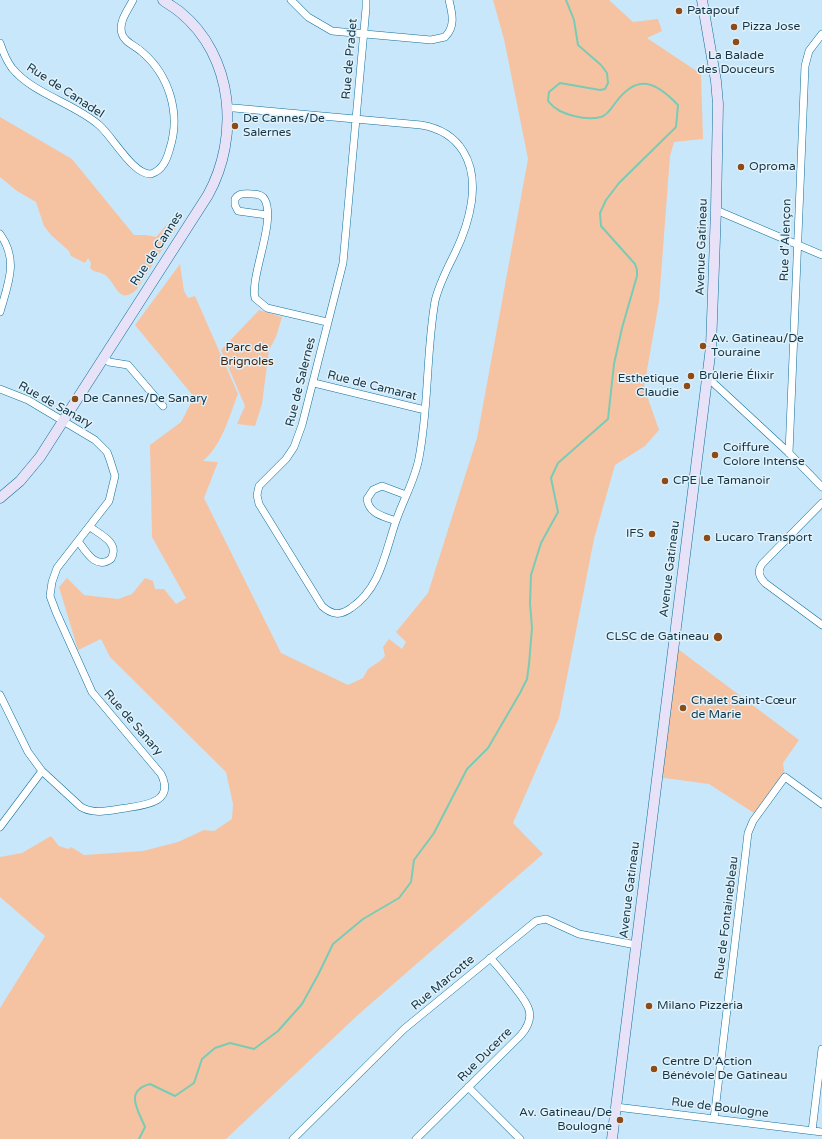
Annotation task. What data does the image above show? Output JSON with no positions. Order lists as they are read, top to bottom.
{
  "streets": {
    "street": [
      "Rue de Pradet",
      "Rue de Canadel",
      "Rue d'Alençon",
      "Avenue Gatineau",
      "Rue de Cannes",
      "Rue de Salernes",
      "Rue de Camarat",
      "Rue de Sanary",
      "Rue de Fontainebleau",
      "Rue Marcotte",
      "Rue Ducerre",
      "Rue de Boulogne"
    ]
  },
  "crossings": [
    ["Rue de Pradet", "Rue de Salernes"],
    ["Avenue Gatineau", "Rue Marcotte"],
    ["Avenue Gatineau", "Rue de Boulogne"],
    ["Rue de Cannes", "Rue de Salernes"],
    ["Rue de Cannes", "Rue de Sanary"],
    ["Rue de Salernes", "Rue de Camarat"],
    ["Rue de Fontainebleau", "Rue de Boulogne"],
    ["Rue Marcotte", "Rue Ducerre"]
  ],
  "parks": ["Parc de Brignoles"],
  "places": [
    "Patapouf",
    "Pizza Jose",
    "La Balade des Douceurs",
    "De Cannes/De Salernes",
    "Oproma",
    "Av. Gatineau/De Touraine",
    "Brûlerie Élixir",
    "Esthetique Claudie",
    "De Cannes/De Sanary",
    "Coiffure Colore Intense",
    "CPE Le Tamanoir",
    "IFS",
    "Lucaro Transport",
    "CLSC de Gatineau",
    "Chalet Saint-Cœur de Marie",
    "Milano Pizzeria",
    "Centre D'Action Bénévole De Gatineau",
    "Av. Gatineau/De Boulogne"
  ]
}
